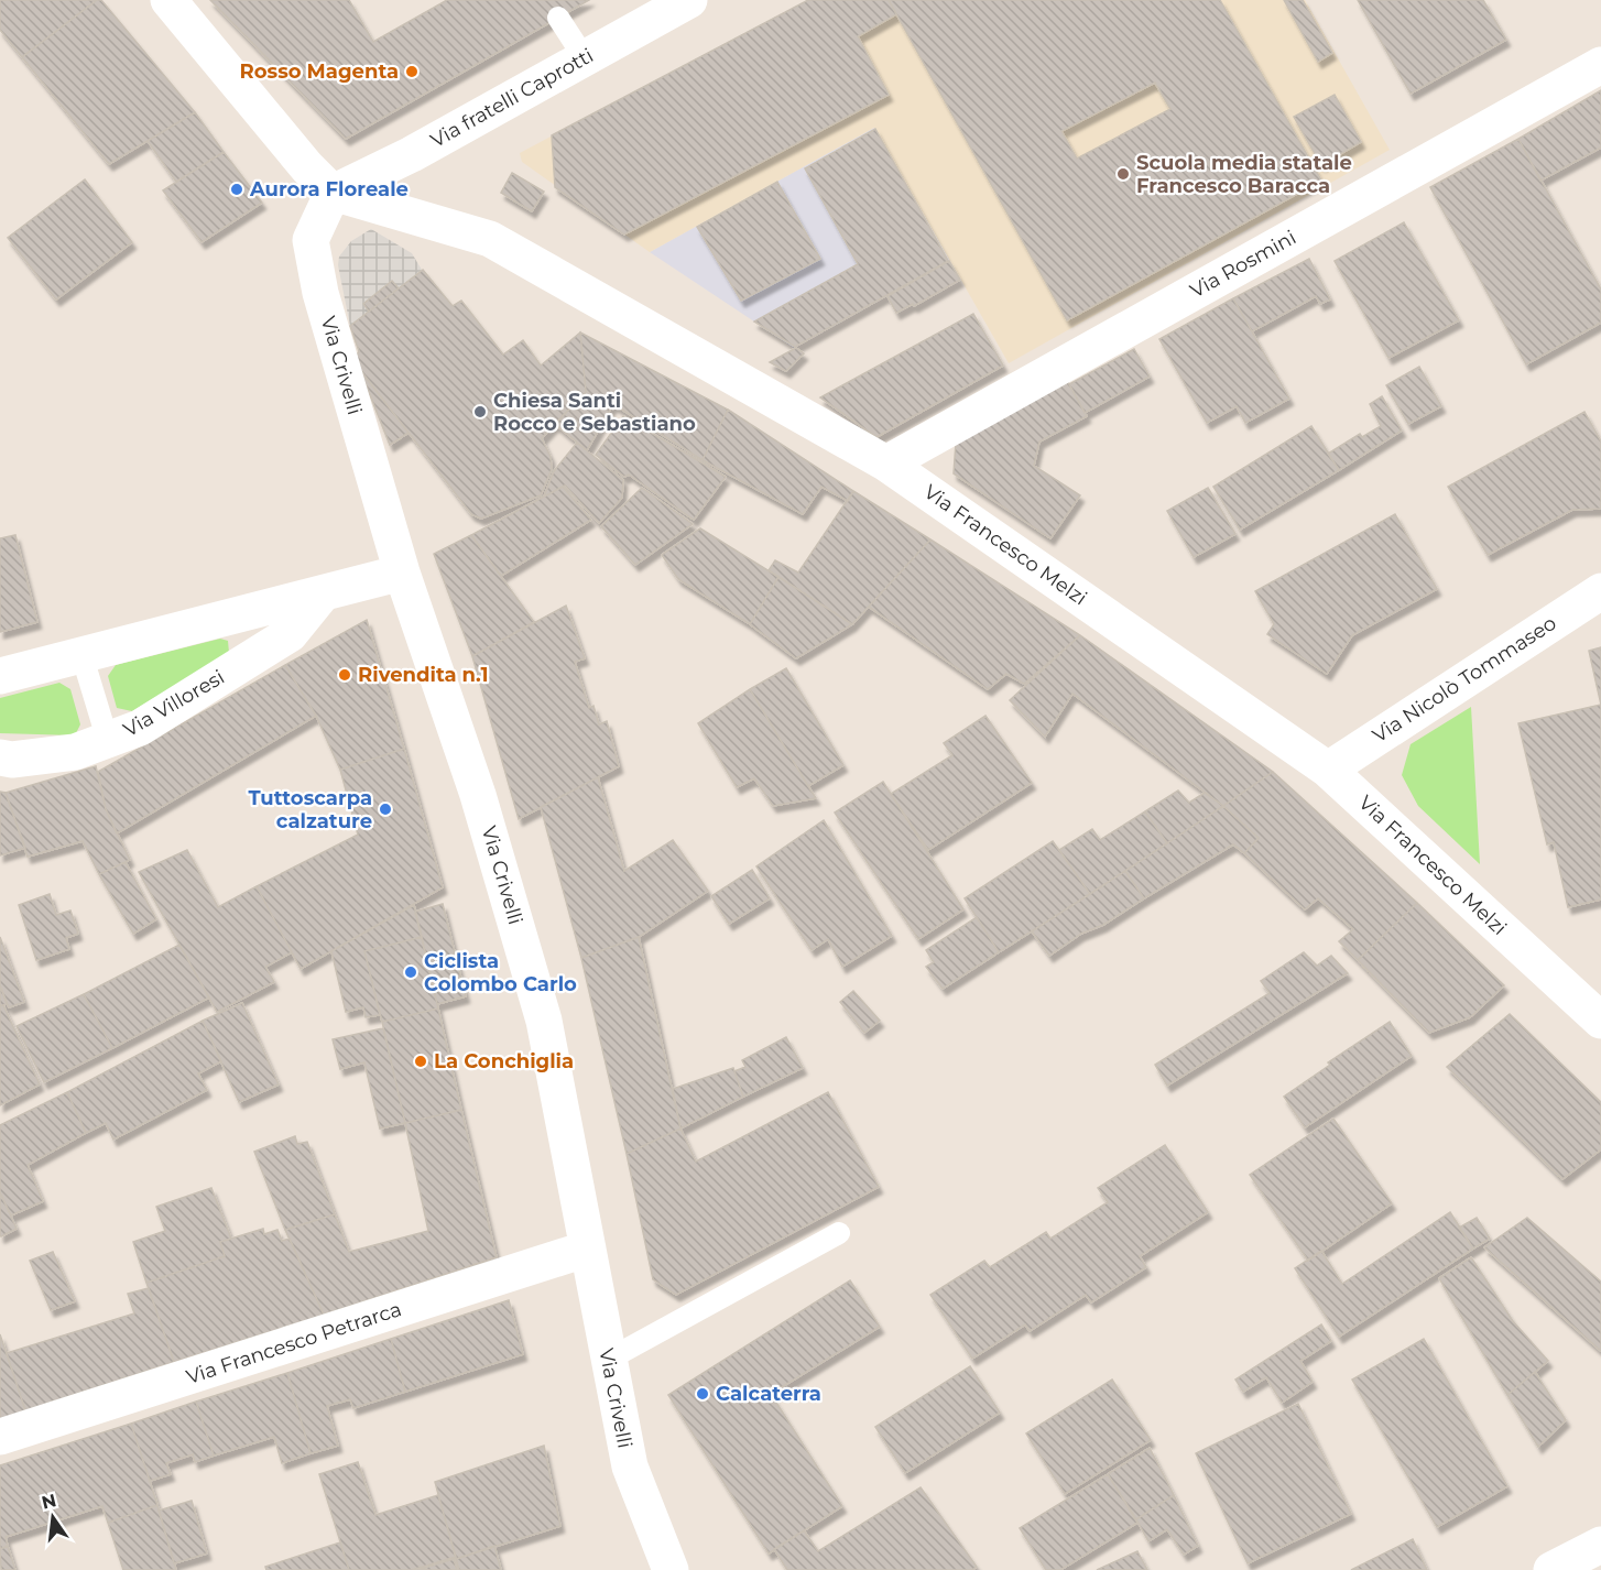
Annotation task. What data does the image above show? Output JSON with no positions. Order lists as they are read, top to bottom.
{
  "streets": {
    "street": [
      "Via fratelli Caprotti",
      "Via Rosmini",
      "Via Crivelli",
      "Via Francesco Melzi",
      "Via Nicolò Tommaseo",
      "Via Villoresi",
      "Via Francesco Petrarca"
    ]
  },
  "crossings": [
    ["Via fratelli Caprotti", "Via Crivelli"],
    ["Via fratelli Caprotti", "Via Francesco Melzi"],
    ["Via Rosmini", "Via Francesco Melzi"],
    ["Via Crivelli", "Via Francesco Melzi"],
    ["Via Crivelli", "Via Francesco Petrarca"],
    ["Via Francesco Melzi", "Via Nicolò Tommaseo"]
  ],
  "places": [
    "Rosso Magenta",
    "Scuola media statale Francesco Baracca",
    "Aurora Floreale",
    "Chiesa Santi Rocco e Sebastiano",
    "Rivendita n.1",
    "Tuttoscarpa calzature",
    "Ciclista Colombo Carlo",
    "La Conchiglia",
    "Calcaterra"
  ],
  "north": "top"
}
